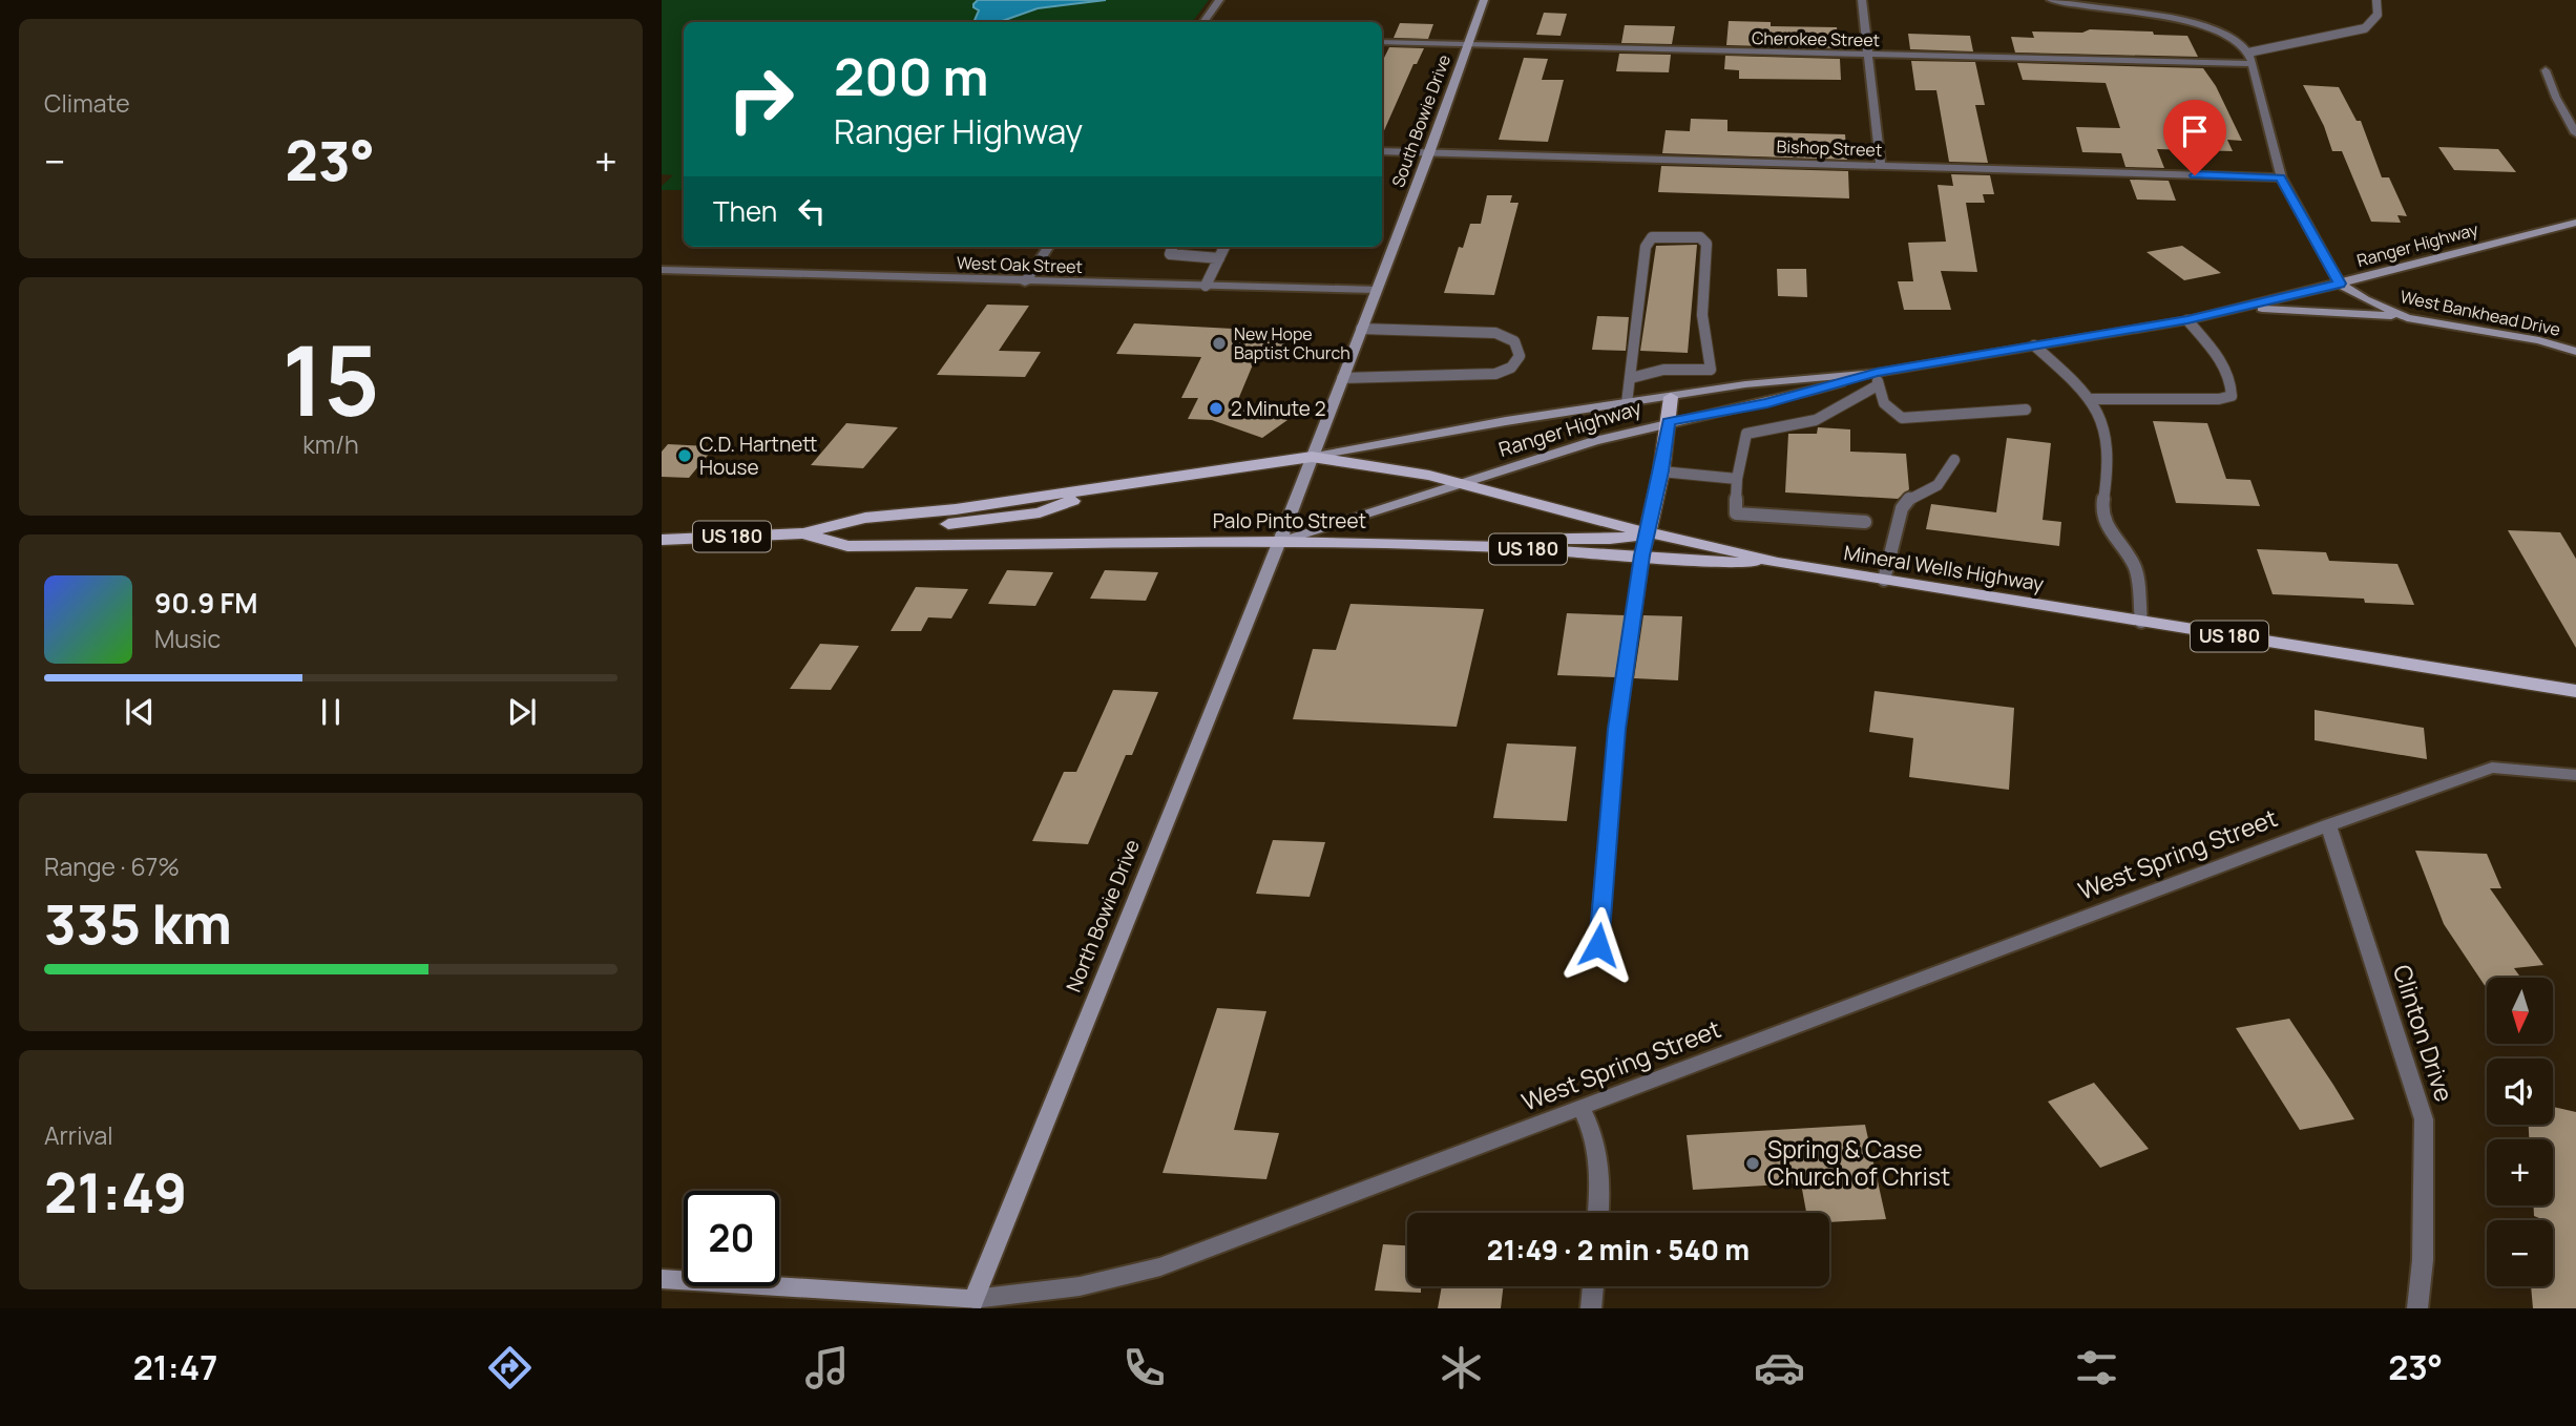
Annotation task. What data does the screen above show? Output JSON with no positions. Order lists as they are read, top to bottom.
{
  "streets": {
    "main road": ["Palo Pinto Street", "US 180", "Mineral Wells Highway"],
    "street": [
      "Cherokee Street",
      "South Bowie Drive",
      "Bishop Street",
      "Ranger Highway",
      "West Oak Street",
      "West Bankhead Drive",
      "West Spring Street",
      "North Bowie Drive",
      "Clinton Drive"
    ]
  },
  "crossings": [
    ["Cherokee Street", "South Bowie Drive"],
    ["South Bowie Drive", "Bishop Street"],
    ["South Bowie Drive", "Ranger Highway"],
    ["South Bowie Drive", "West Oak Street"],
    ["South Bowie Drive", "Palo Pinto Street"],
    ["South Bowie Drive", "Mineral Wells Highway"],
    ["South Bowie Drive", "North Bowie Drive"],
    ["Ranger Highway", "West Bankhead Drive"],
    ["Ranger Highway", "Palo Pinto Street"],
    ["Ranger Highway", "Mineral Wells Highway"],
    ["Ranger Highway", "North Bowie Drive"],
    ["Palo Pinto Street", "Mineral Wells Highway"],
    ["Palo Pinto Street", "North Bowie Drive"],
    ["West Spring Street", "North Bowie Drive"],
    ["West Spring Street", "Clinton Drive"]
  ],
  "places": [
    "New Hope Baptist Church",
    "2 Minute 2",
    "C.D. Hartnett House",
    "Spring & Case Church of Christ"
  ],
  "north": "bottom",
  "page": {
    "tile": [
      "Climate",
      ["15", "km/h"],
      ["Range · 67%", "335 km"],
      ["Arrival", "21:49"]
    ],
    "turn": ["200 m", "Ranger Highway"],
    "heat": ["−", "23°", "+"],
    "then": "Then",
    "song": ["90.9 FM", "Music"],
    "map_buttons": ["+", "−"],
    "limit": "20",
    "trip": "21:49 · 2 min · 540 m",
    "tabs": ["21:47", "23°"]
  }
}
